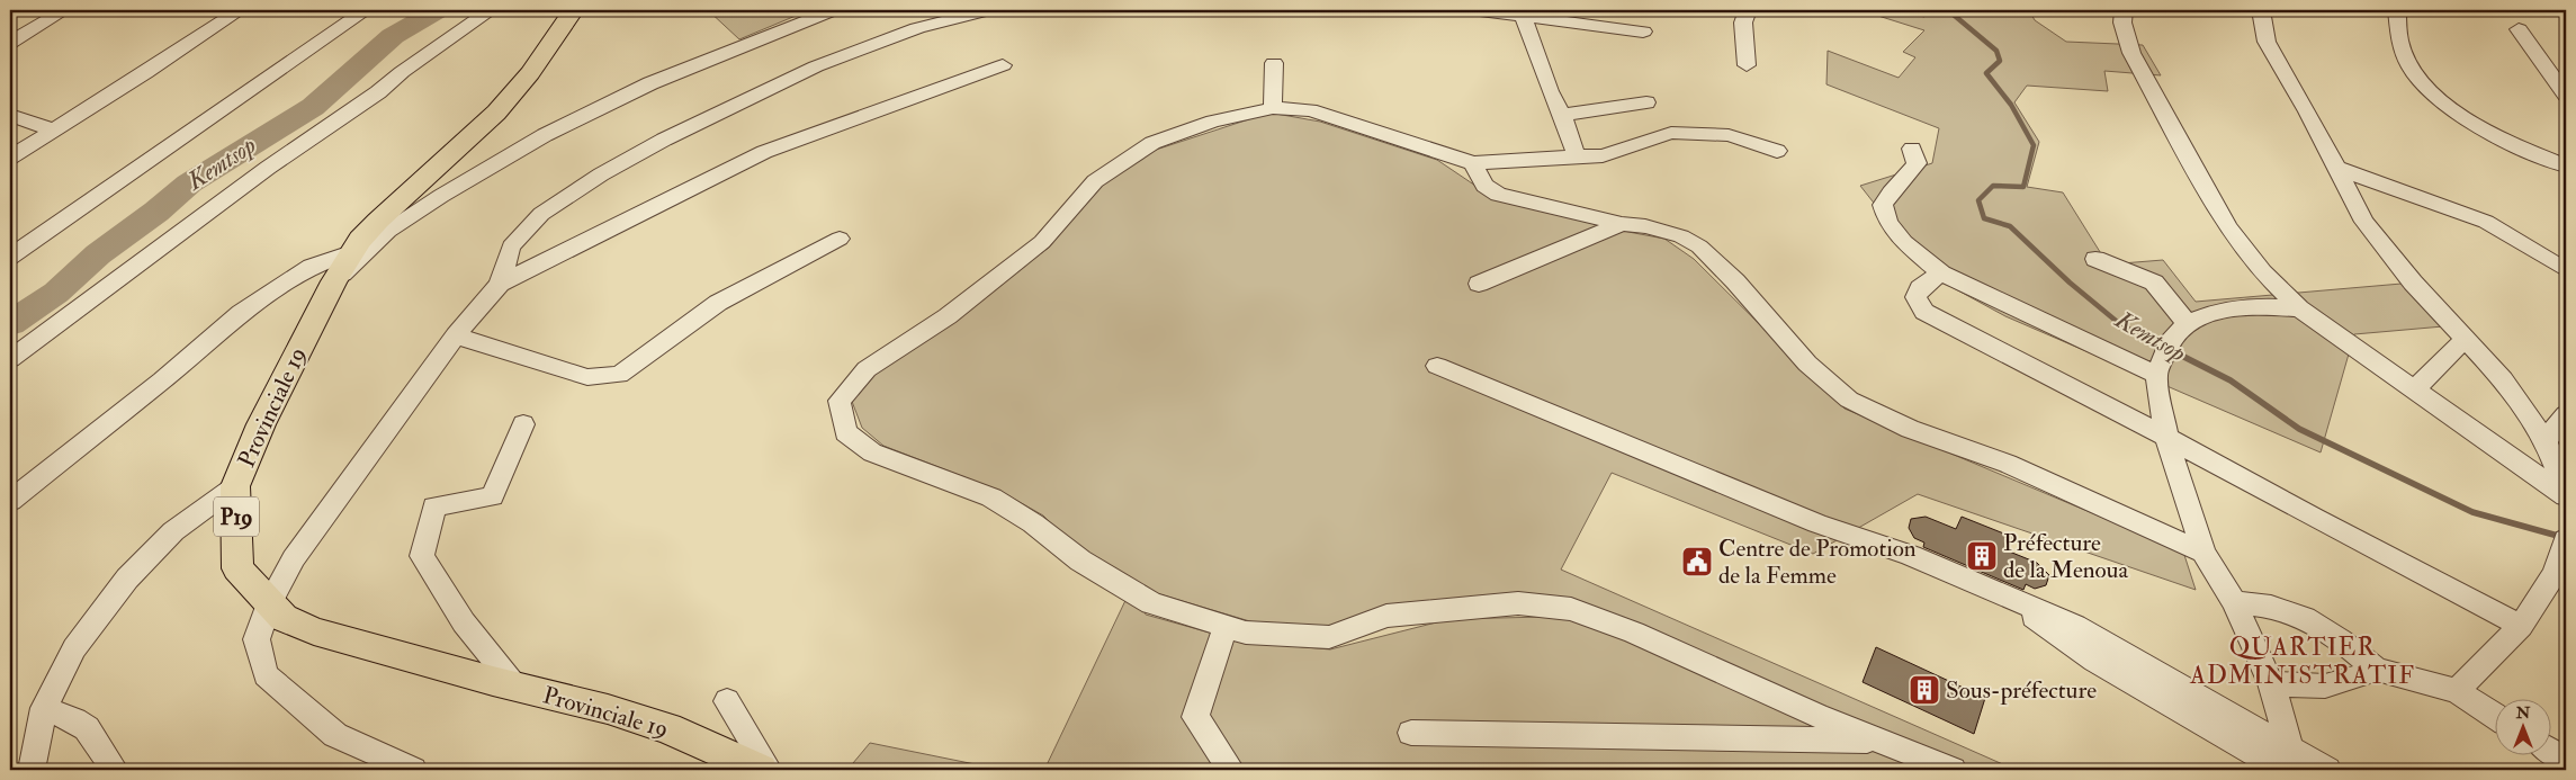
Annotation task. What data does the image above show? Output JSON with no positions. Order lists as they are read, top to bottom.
{
  "streets": {
    "main road": ["Provinciale 19", "P19"]
  },
  "districts": ["QUARTIER ADMINISTRATIF"],
  "water": ["Kemtsop"],
  "places": {
    "building": ["Préfecture de la Menoua", "Sous-préfecture"],
    "public building": ["Centre de Promotion de la Femme"]
  },
  "north": "top"
}
